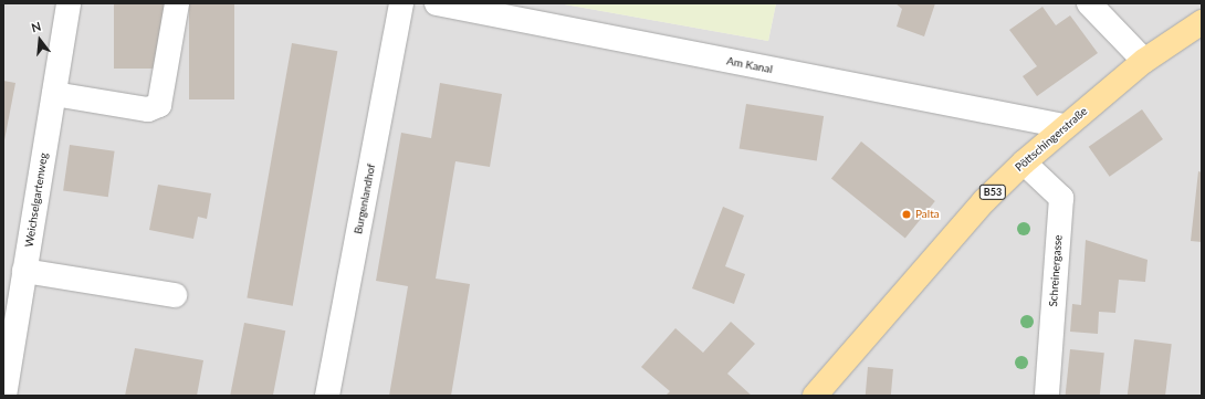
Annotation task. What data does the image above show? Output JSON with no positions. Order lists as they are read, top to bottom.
{
  "streets": {
    "main road": ["Pöttschingerstraße", "B53"],
    "street": [
      "Am Kanal",
      "Burgenlandhof",
      "Weichselgartenweg",
      "Schreinergasse"
    ]
  },
  "crossings": [
    ["Am Kanal", "Pöttschingerstraße"],
    ["Pöttschingerstraße", "Schreinergasse"]
  ],
  "places": ["Palta"],
  "north": "top"
}
